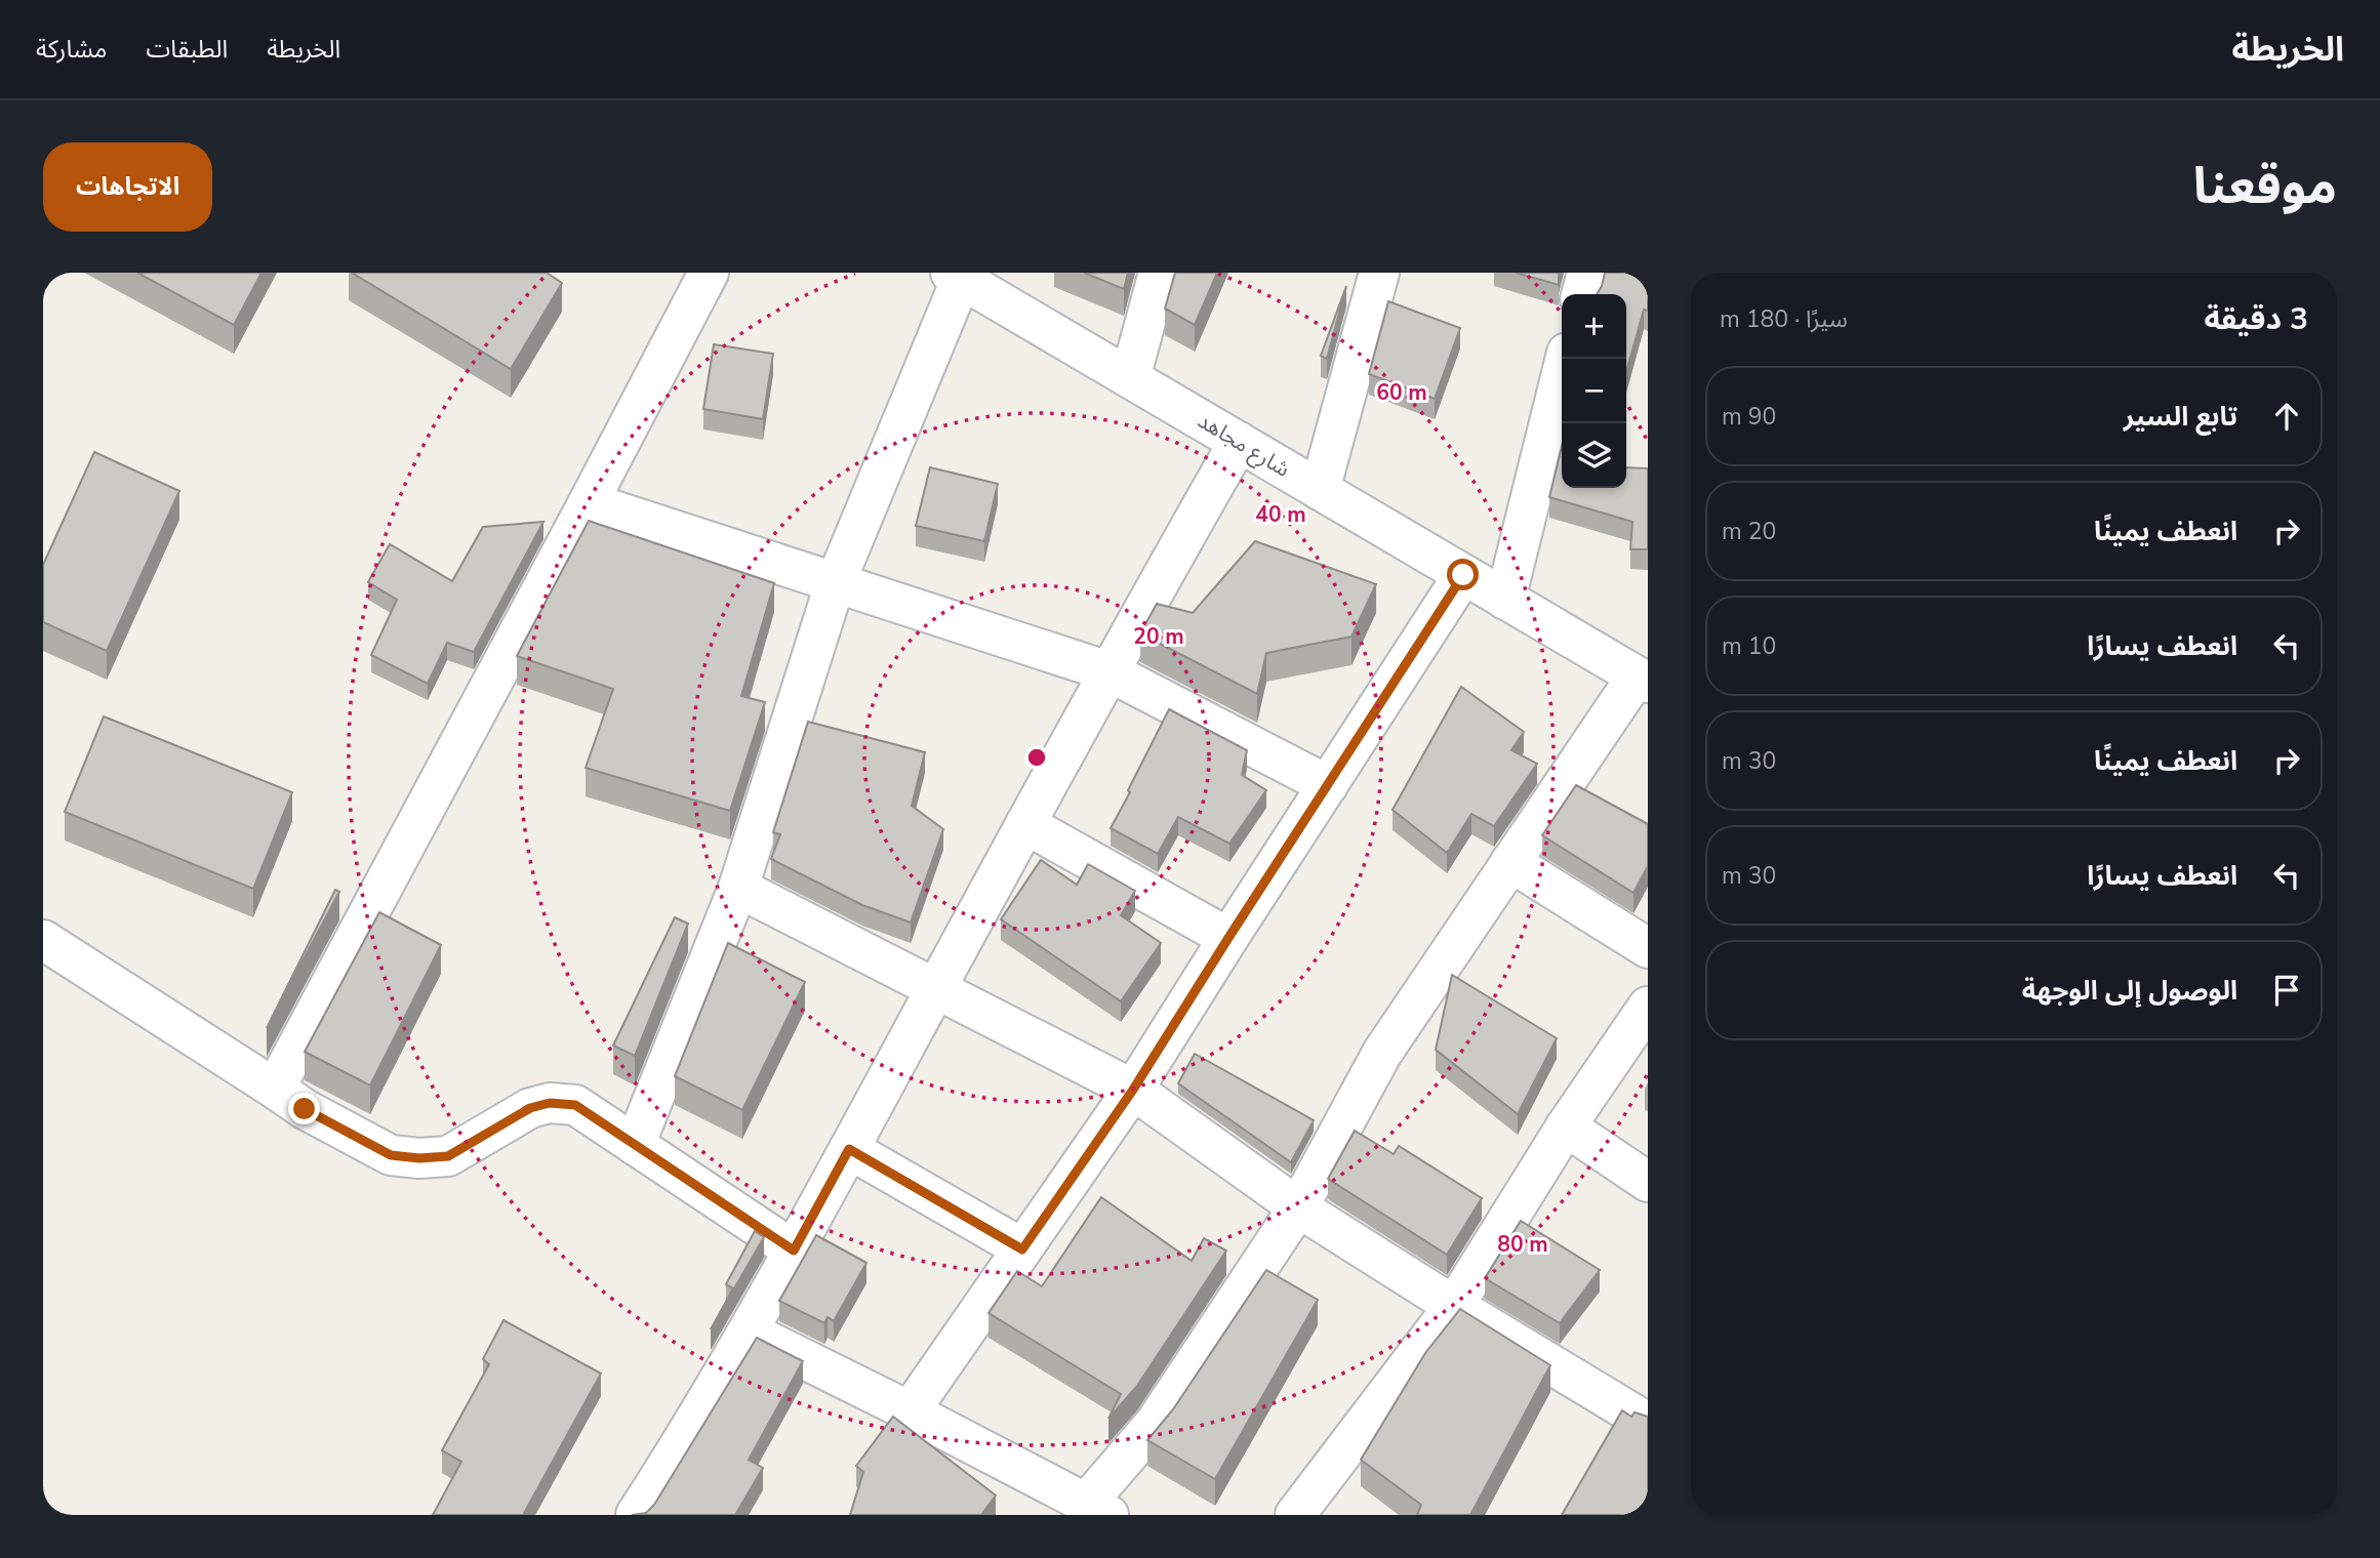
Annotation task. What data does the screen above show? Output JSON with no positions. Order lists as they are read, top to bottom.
{
  "streets": {
    "street": ["شارع مجاهد"]
  },
  "page": {
    "header": "الخريطة",
    "nav": ["الخريطة", "الطبقات", "مشاركة"],
    "title": "موقعنا",
    "buttons": "الاتجاهات",
    "heading": ["3 دقيقة", "سيرًا · 180 m"],
    "map_buttons": ["+", "−"],
    "list": [
      ["تابع السير", "90 m"],
      ["انعطف يمينًا", "20 m"],
      ["انعطف يسارًا", "10 m"],
      ["انعطف يمينًا", "30 m"],
      ["انعطف يسارًا", "30 m"],
      "الوصول إلى الوجهة"
    ]
  },
  "rings": [
    "60 m",
    "40 m",
    "20 m",
    "80 m"
  ]
}
